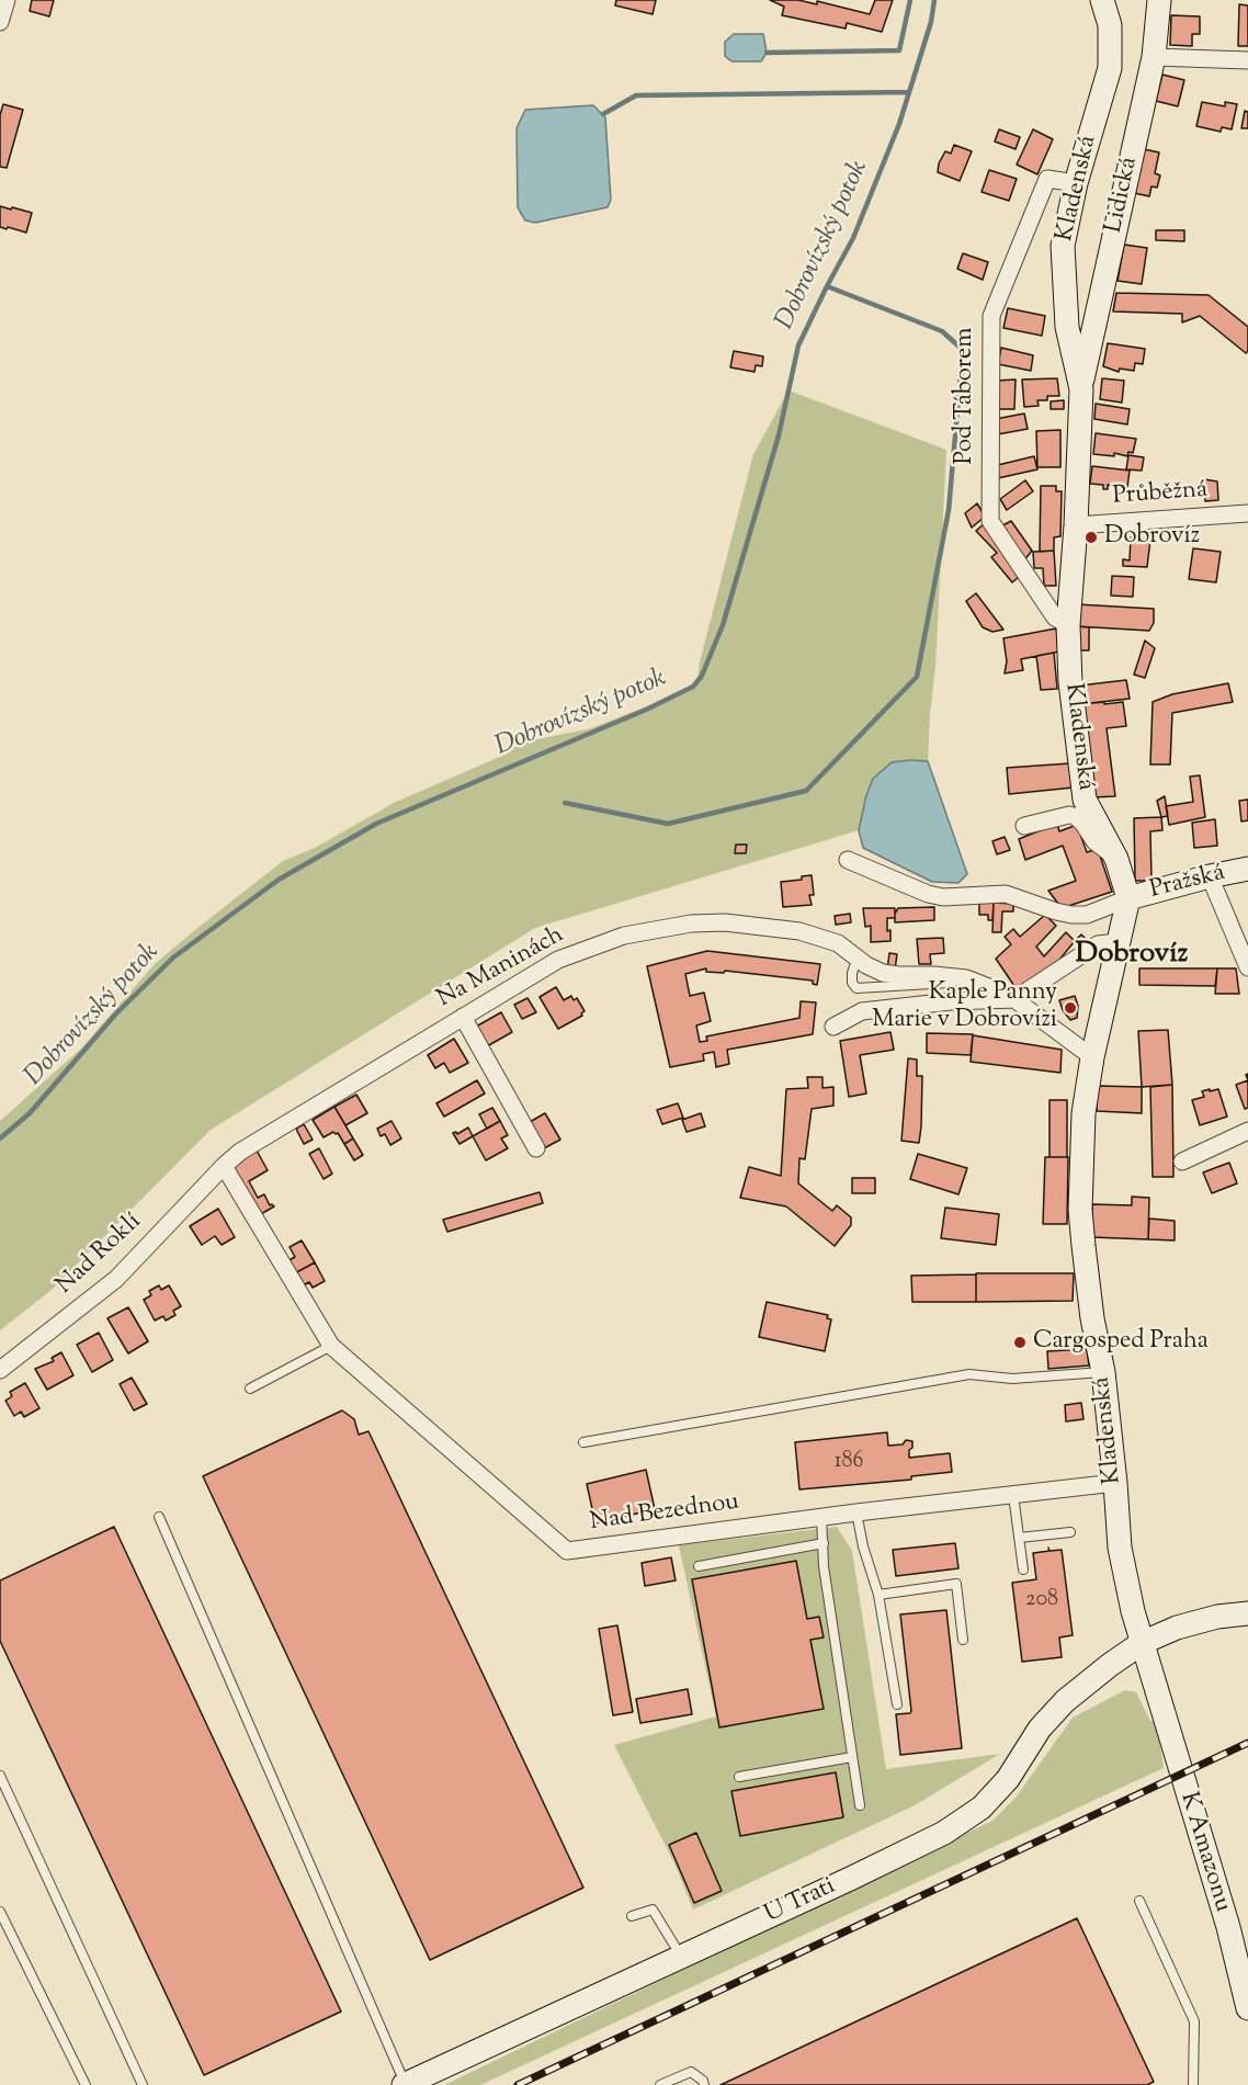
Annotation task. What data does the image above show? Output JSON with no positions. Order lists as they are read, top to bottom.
{
  "streets": {
    "street": [
      "Kladenská",
      "Lidická",
      "Pod Táborem",
      "Průběžná",
      "Pražská",
      "Na Maninách",
      "Nad Roklí",
      "Nad Bezednou",
      "K Amazonu",
      "U Trati"
    ]
  },
  "crossings": [
    ["Kladenská", "Lidická"],
    ["Kladenská", "Pod Táborem"],
    ["Kladenská", "Průběžná"],
    ["Kladenská", "Pražská"],
    ["Kladenská", "Na Maninách"],
    ["Kladenská", "Nad Bezednou"],
    ["Kladenská", "K Amazonu"],
    ["Kladenská", "U Trati"],
    ["Na Maninách", "Nad Roklí"],
    ["Na Maninách", "Nad Bezednou"],
    ["Nad Roklí", "Nad Bezednou"]
  ],
  "districts": ["Dobrovíz"],
  "water": ["Dobrovízský potok"],
  "places": ["Dobrovíz", "Kaple Panny Marie v Dobrovízi", "Cargosped Praha"],
  "house_numbers": ["186", "208"]
}
